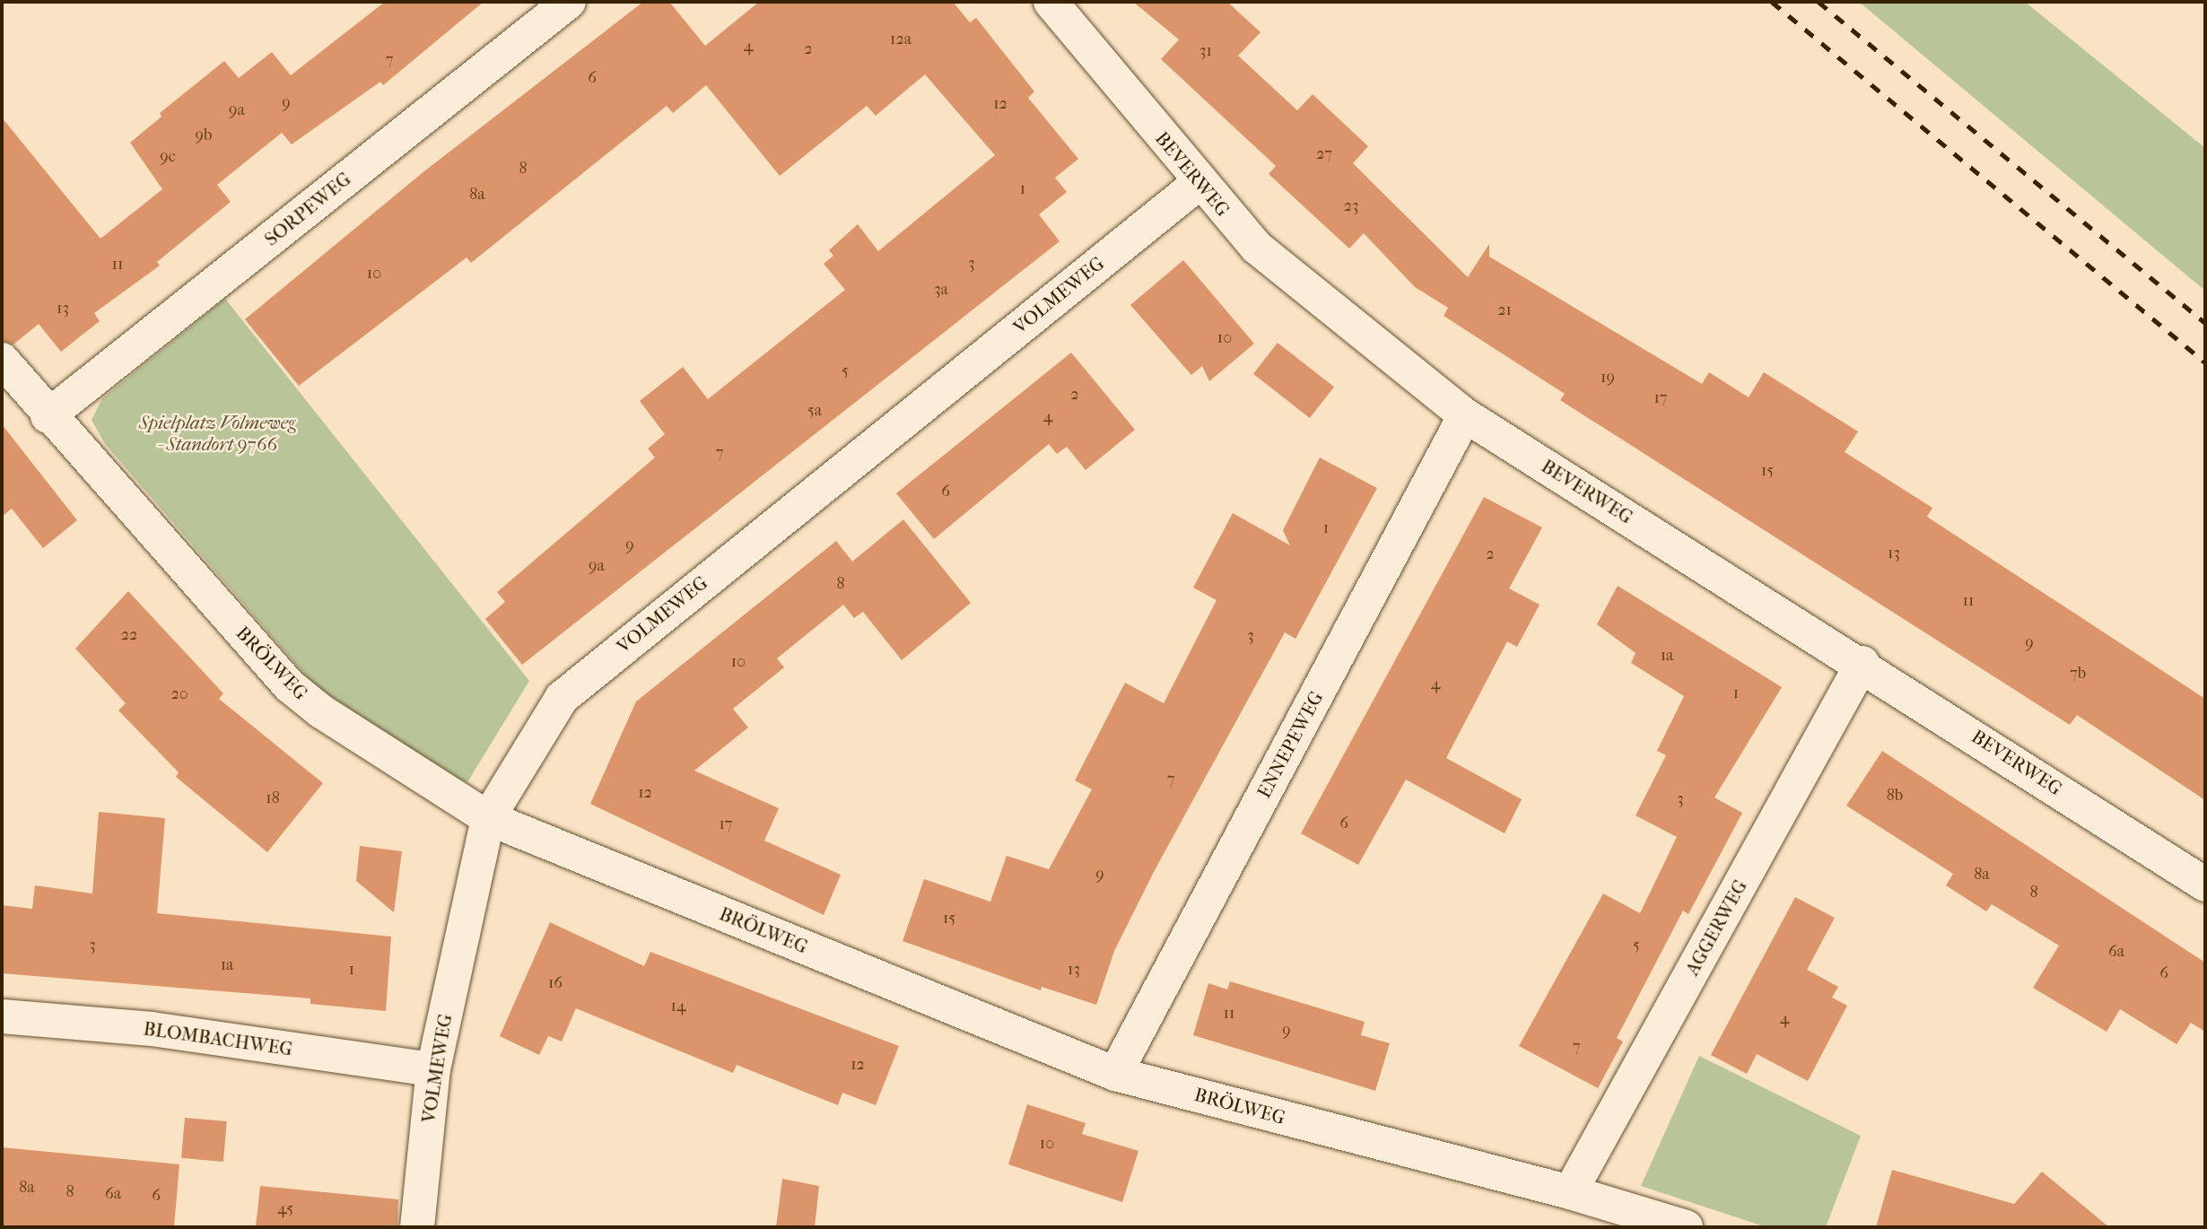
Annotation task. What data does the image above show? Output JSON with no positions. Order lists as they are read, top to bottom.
{
  "streets": {
    "street": [
      "BEVERWEG",
      "SORPEWEG",
      "VOLMEWEG",
      "BRÖLWEG",
      "ENNEPEWEG",
      "AGGERWEG",
      "BLOMBACHWEG"
    ]
  },
  "crossings": [
    ["BEVERWEG", "VOLMEWEG"],
    ["BEVERWEG", "ENNEPEWEG"],
    ["BEVERWEG", "AGGERWEG"],
    ["SORPEWEG", "BRÖLWEG"],
    ["VOLMEWEG", "BRÖLWEG"],
    ["VOLMEWEG", "BLOMBACHWEG"],
    ["BRÖLWEG", "ENNEPEWEG"],
    ["BRÖLWEG", "AGGERWEG"]
  ],
  "parks": ["Spielplatz Volmeweg - Standort 9766"],
  "house_numbers": [
    "12a",
    "4",
    "2",
    "31",
    "7",
    "6",
    "9",
    "12",
    "9a",
    "9b",
    "27",
    "9c",
    "8",
    "1",
    "8a",
    "23",
    "3",
    "11",
    "10",
    "3a",
    "13",
    "21",
    "10",
    "5",
    "19",
    "2",
    "17",
    "5a",
    "4",
    "7",
    "15",
    "6",
    "1",
    "9",
    "13",
    "2",
    "9a",
    "8",
    "11",
    "22",
    "3",
    "9",
    "1a",
    "10",
    "7b",
    "4",
    "1",
    "20",
    "7",
    "12",
    "8b",
    "18",
    "3",
    "6",
    "17",
    "9",
    "8a",
    "8",
    "15",
    "3",
    "5",
    "6a",
    "1a",
    "1",
    "13",
    "6",
    "16",
    "14",
    "11",
    "4",
    "9",
    "7",
    "12",
    "10",
    "8a",
    "8",
    "6a",
    "6",
    "45"
  ]
}
